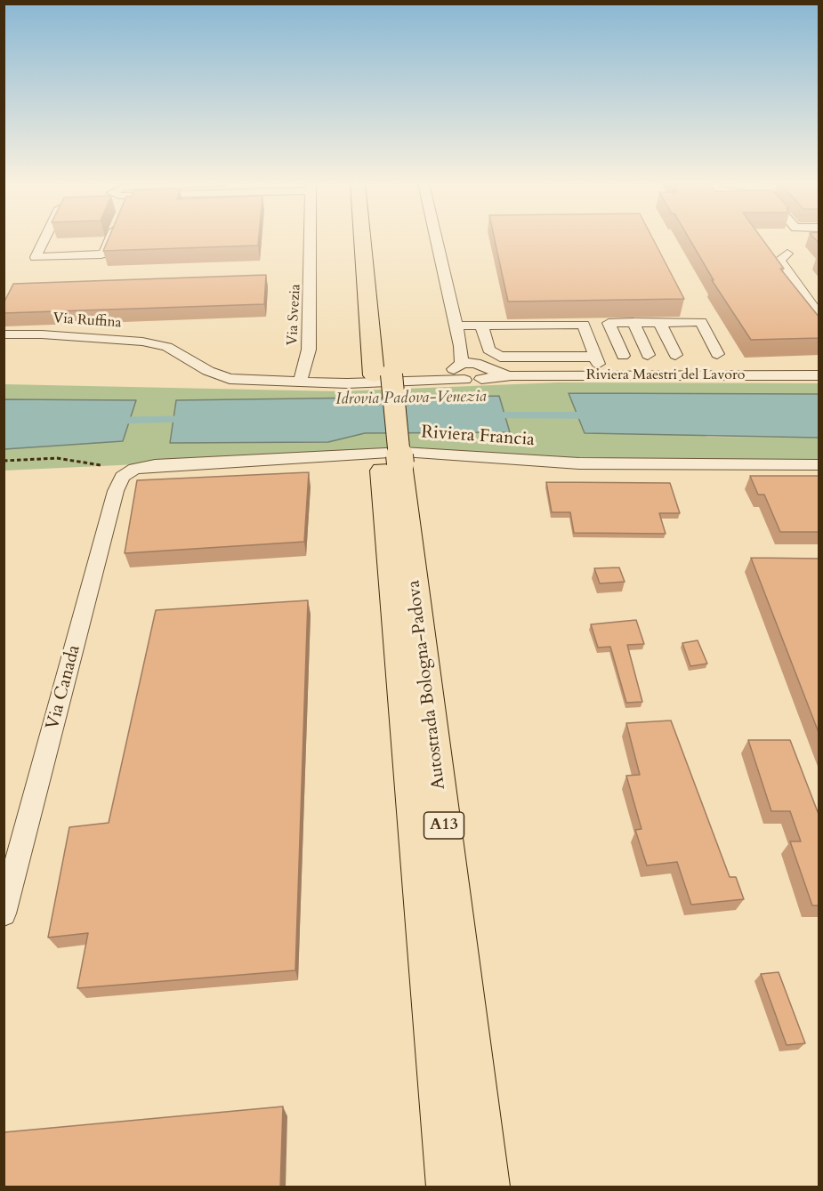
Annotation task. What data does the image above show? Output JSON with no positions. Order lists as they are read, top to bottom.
{
  "streets": {
    "highway": ["Autostrada Bologna-Padova", "A13"],
    "street": [
      "Via Svezia",
      "Via Ruffina",
      "Riviera Maestri del Lavoro",
      "Riviera Francia",
      "Via Canada"
    ]
  },
  "crossings": [
    ["Via Svezia", "Riviera Maestri del Lavoro"],
    ["Via Ruffina", "Riviera Maestri del Lavoro"],
    ["Riviera Francia", "Via Canada"]
  ],
  "water": ["Idrovia Padova-Venezia"]
}
